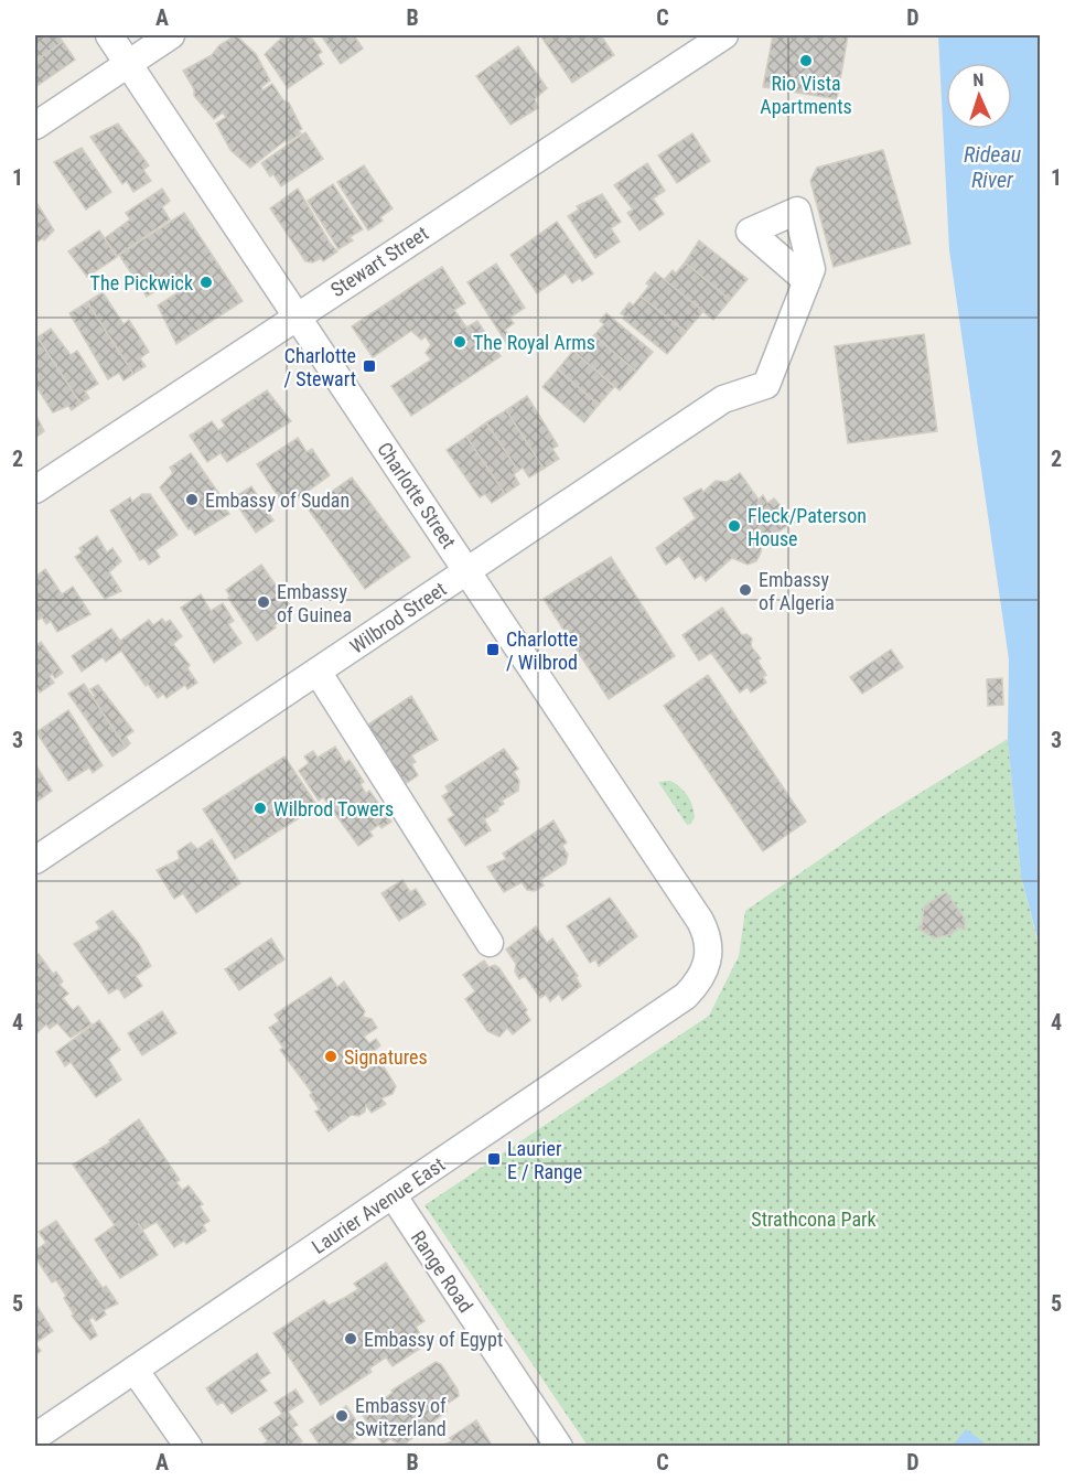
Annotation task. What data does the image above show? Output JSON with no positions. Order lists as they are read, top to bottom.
{
  "streets": {
    "street": [
      "Stewart Street",
      "Charlotte Street",
      "Wilbrod Street",
      "Laurier Avenue East",
      "Range Road"
    ]
  },
  "crossings": [
    ["Stewart Street", "Charlotte Street"],
    ["Charlotte Street", "Wilbrod Street"],
    ["Charlotte Street", "Laurier Avenue East"],
    ["Laurier Avenue East", "Range Road"]
  ],
  "water": ["Rideau River"],
  "parks": ["Strathcona Park"],
  "places": {
    "other": [
      "Rio Vista Apartments",
      "The Pickwick",
      "The Royal Arms",
      "Embassy of Sudan",
      "Fleck/Paterson House",
      "Embassy of Algeria",
      "Embassy of Guinea",
      "Wilbrod Towers",
      "Signatures",
      "Embassy of Egypt",
      "Embassy of Switzerland"
    ],
    "transit": ["Charlotte / Stewart", "Charlotte / Wilbrod", "Laurier E / Range"]
  },
  "north": "top",
  "grid": {
    "columns": [
      "A",
      "B",
      "C",
      "D"
    ],
    "rows": [
      "1",
      "2",
      "3",
      "4",
      "5"
    ]
  }
}
